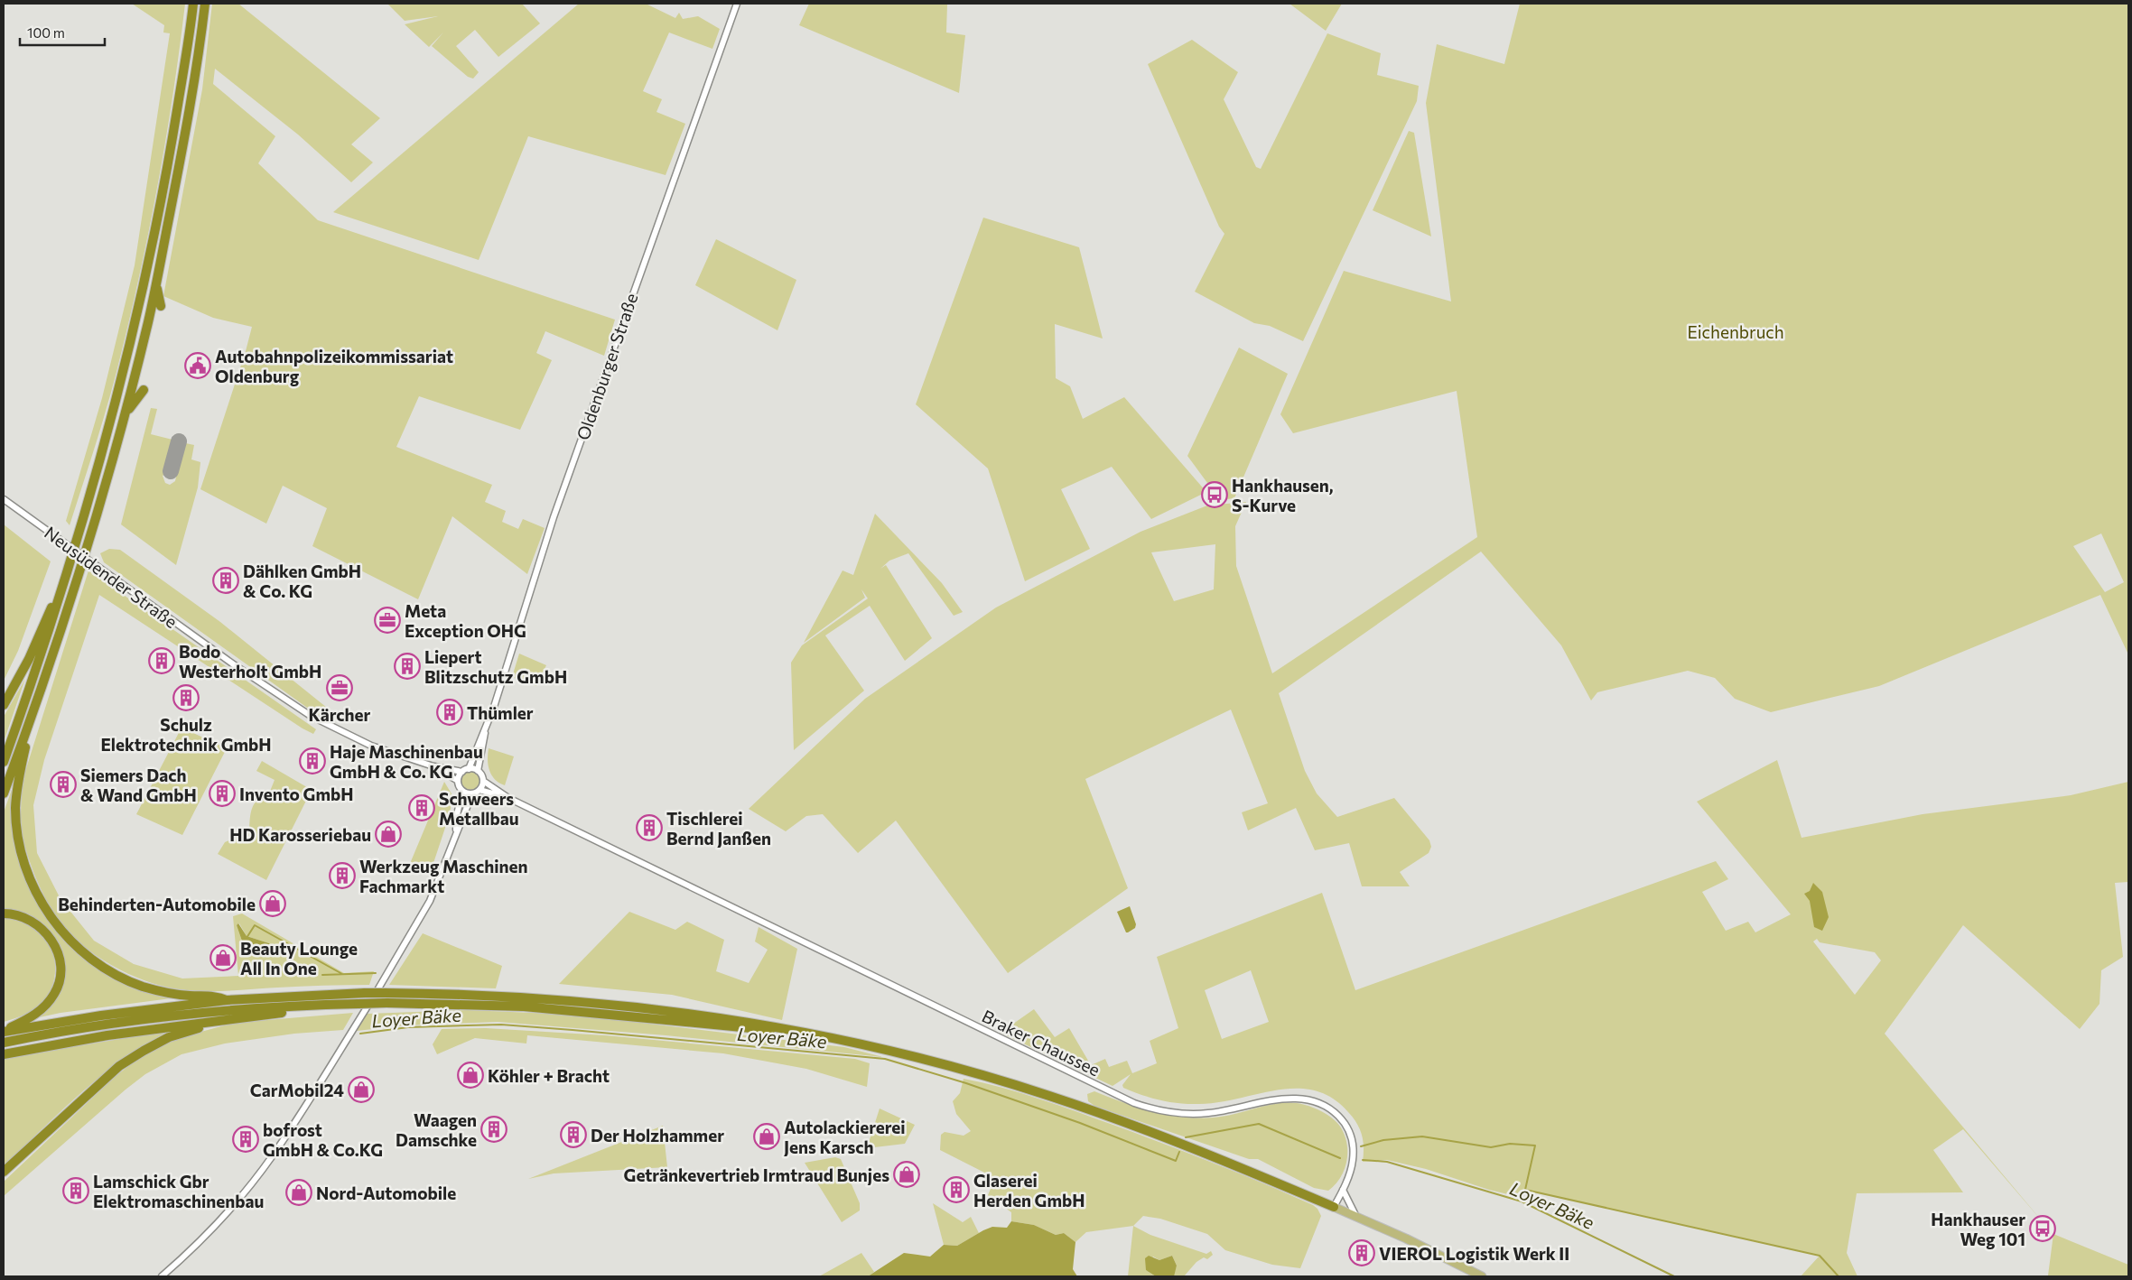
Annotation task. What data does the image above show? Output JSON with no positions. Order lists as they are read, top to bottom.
{
  "streets": {
    "street": ["Oldenburger Straße", "Neusüdender Straße", "Braker Chaussee"]
  },
  "crossings": [
    ["Oldenburger Straße", "Neusüdender Straße"],
    ["Oldenburger Straße", "Braker Chaussee"],
    ["Neusüdender Straße", "Braker Chaussee"]
  ],
  "water": ["Loyer Bäke"],
  "parks": ["Eichenbruch"],
  "places": {
    "public building": ["Autobahnpolizeikommissariat Oldenburg"],
    "bus stop": ["Hankhausen, S-Kurve", "Hankhauser Weg 101"],
    "building": [
      "Dählken GmbH & Co. KG",
      "Bodo Westerholt GmbH",
      "Liepert Blitzschutz GmbH",
      "Schulz Elektrotechnik GmbH",
      "Thümler",
      "Haje Maschinenbau GmbH & Co. KG",
      "Siemers Dach & Wand GmbH",
      "Invento GmbH",
      "Schweers Metallbau",
      "Tischlerei Bernd Janßen",
      "Werkzeug Maschinen Fachmarkt",
      "Waagen Damschke",
      "Der Holzhammer",
      "bofrost GmbH & Co.KG",
      "Glaserei Herden GmbH",
      "Lamschick Gbr Elektromaschinenbau",
      "VIEROL Logistik Werk II"
    ],
    "office": ["Meta Exception OHG", "Kärcher"],
    "shop": [
      "HD Karosseriebau",
      "Behinderten-Automobile",
      "Beauty Lounge All In One",
      "Köhler + Bracht",
      "CarMobil24",
      "Autolackiererei Jens Karsch",
      "Getränkevertrieb Irmtraud Bunjes",
      "Nord-Automobile"
    ]
  },
  "scale_bar": "100 m"
}
